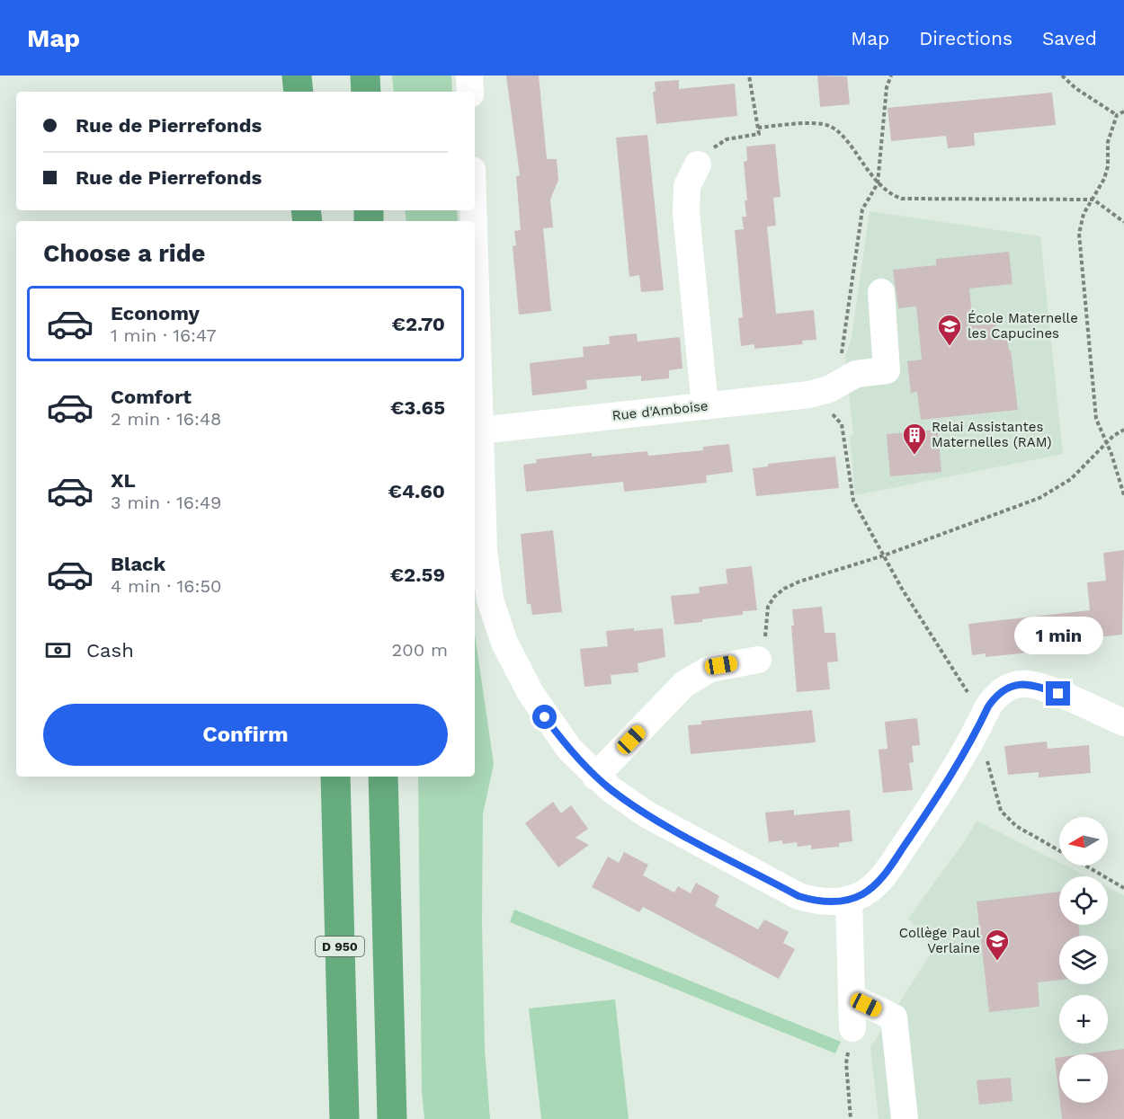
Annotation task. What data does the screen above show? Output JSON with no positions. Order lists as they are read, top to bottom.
{
  "streets": {
    "highway": ["D 950"],
    "street": ["Rue d'Amboise"]
  },
  "places": {
    "school or university": ["École Maternelle les Capucines", "Collège Paul Verlaine"],
    "building": ["Relai Assistantes Maternelles (RAM)"]
  },
  "north": "left",
  "page": {
    "header": "Map",
    "nav": ["Map", "Directions", "Saved"],
    "banner": ["Rue de Pierrefonds", "Rue de Pierrefonds"],
    "heading": "Choose a ride",
    "list": [
      {
        "name": "Economy",
        "note": "1 min · 16:47",
        "value": "€2.70"
      },
      {
        "name": "Comfort",
        "note": "2 min · 16:48",
        "value": "€3.65"
      },
      {
        "name": "XL",
        "note": "3 min · 16:49",
        "value": "€4.60"
      },
      {
        "name": "Black",
        "note": "4 min · 16:50",
        "value": "€2.59"
      }
    ],
    "bubble": "1 min",
    "pay": ["Cash", "200 m"],
    "buttons": "Confirm",
    "map_buttons": ["+", "−"]
  }
}
